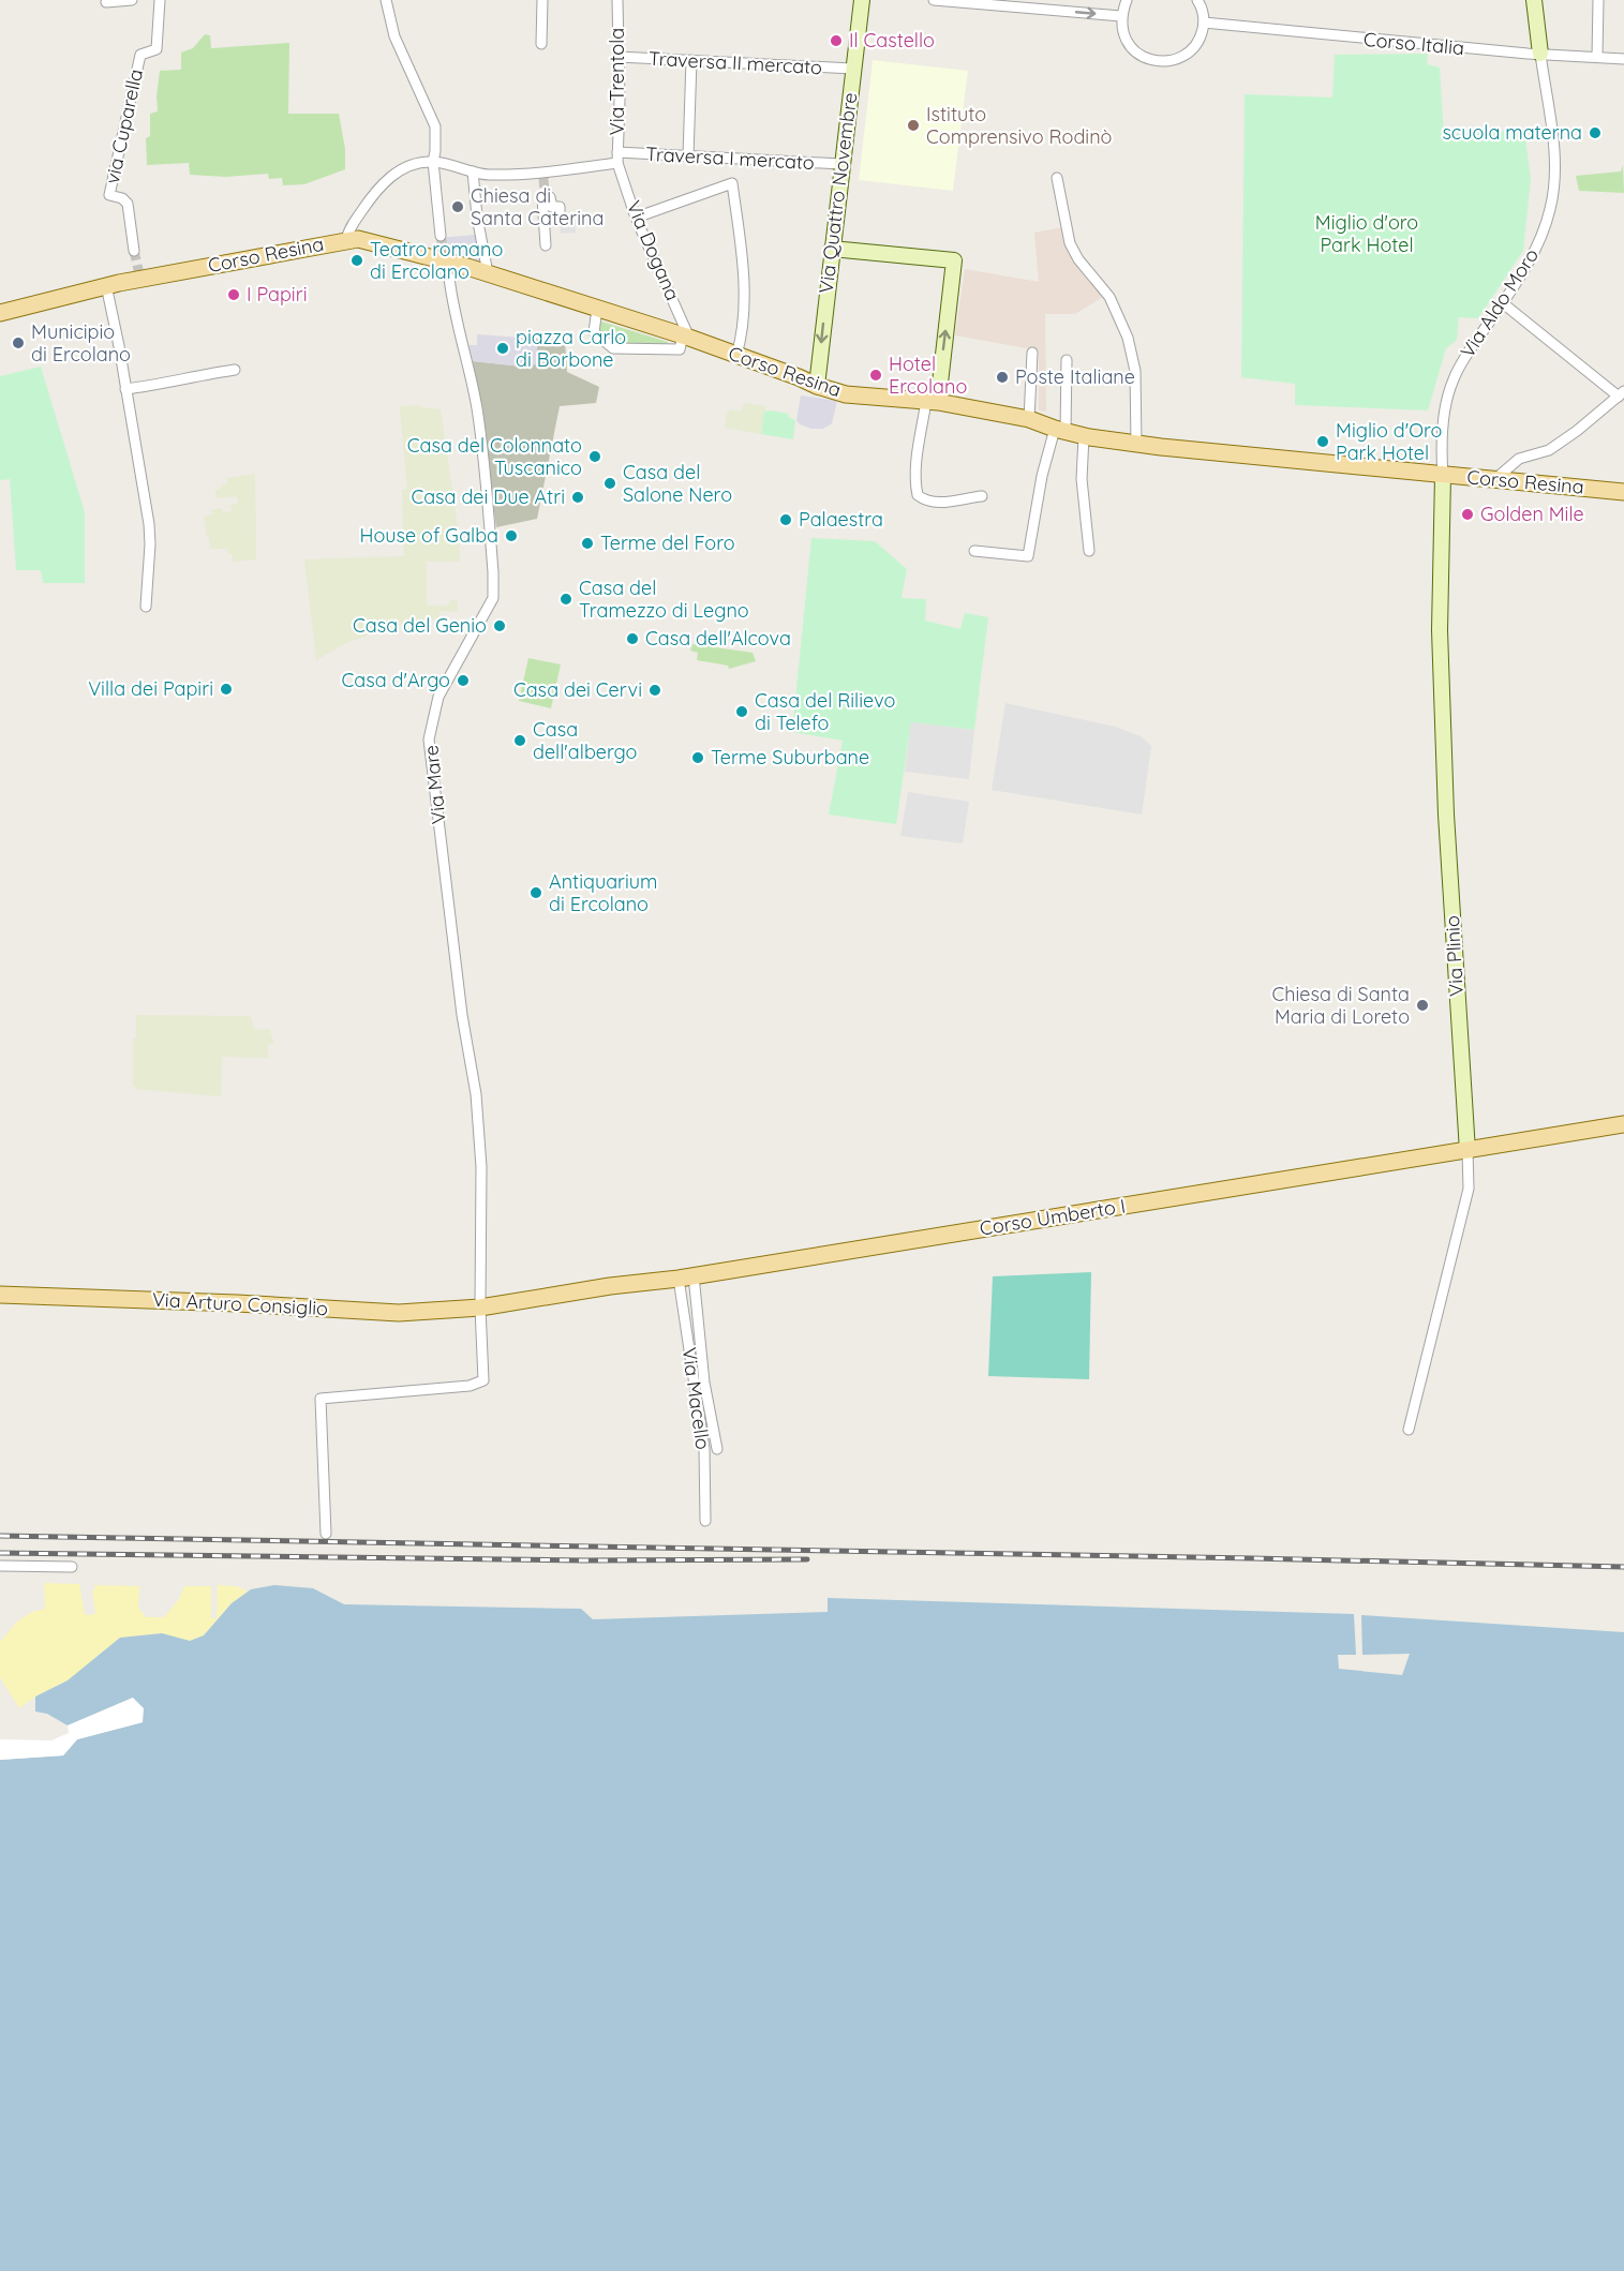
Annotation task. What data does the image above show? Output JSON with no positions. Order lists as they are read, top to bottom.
{
  "streets": {
    "main road": ["Corso Resina", "Corso Umberto I", "Via Arturo Consiglio"],
    "street": [
      "Corso Italia",
      "Traversa II mercato",
      "Via Trentola",
      "via Cuparella",
      "Traversa I mercato",
      "Via Quattro Novembre",
      "Via Dogana",
      "Via Aldo Moro",
      "Via Mare",
      "Via Plinio",
      "Via Macello"
    ]
  },
  "crossings": [
    ["Corso Italia", "Via Aldo Moro"],
    ["Traversa II mercato", "Via Trentola"],
    ["Traversa II mercato", "Via Quattro Novembre"],
    ["Via Trentola", "Traversa I mercato"],
    ["Via Trentola", "Via Dogana"],
    ["Traversa I mercato", "Via Quattro Novembre"],
    ["Traversa I mercato", "Via Dogana"],
    ["Via Quattro Novembre", "Corso Resina"],
    ["Via Dogana", "Corso Resina"],
    ["Corso Resina", "Via Aldo Moro"],
    ["Corso Resina", "Via Plinio"],
    ["Via Aldo Moro", "Via Plinio"],
    ["Via Mare", "Corso Umberto I"],
    ["Via Mare", "Via Arturo Consiglio"],
    ["Via Plinio", "Corso Umberto I"],
    ["Corso Umberto I", "Via Arturo Consiglio"],
    ["Corso Umberto I", "Via Macello"]
  ],
  "one_way": ["Via Quattro Novembre"],
  "parks": ["Miglio d'oro Park Hotel"],
  "places": [
    "Il Castello",
    "Istituto Comprensivo Rodinò",
    "scuola materna",
    "Chiesa di Santa Caterina",
    "Teatro romano di Ercolano",
    "I Papiri",
    "Municipio di Ercolano",
    "piazza Carlo di Borbone",
    "Hotel Ercolano",
    "Poste Italiane",
    "Miglio d'Oro Park Hotel",
    "Casa del Colonnato Tuscanico",
    "Casa del Salone Nero",
    "Casa dei Due Atri",
    "Golden Mile",
    "Palaestra",
    "House of Galba",
    "Terme del Foro",
    "Casa del Tramezzo di Legno",
    "Casa del Genio",
    "Casa dell'Alcova",
    "Casa d'Argo",
    "Villa dei Papiri",
    "Casa dei Cervi",
    "Casa del Rilievo di Telefo",
    "Casa dell'albergo",
    "Terme Suburbane",
    "Antiquarium di Ercolano",
    "Chiesa di Santa Maria di Loreto"
  ]
}
